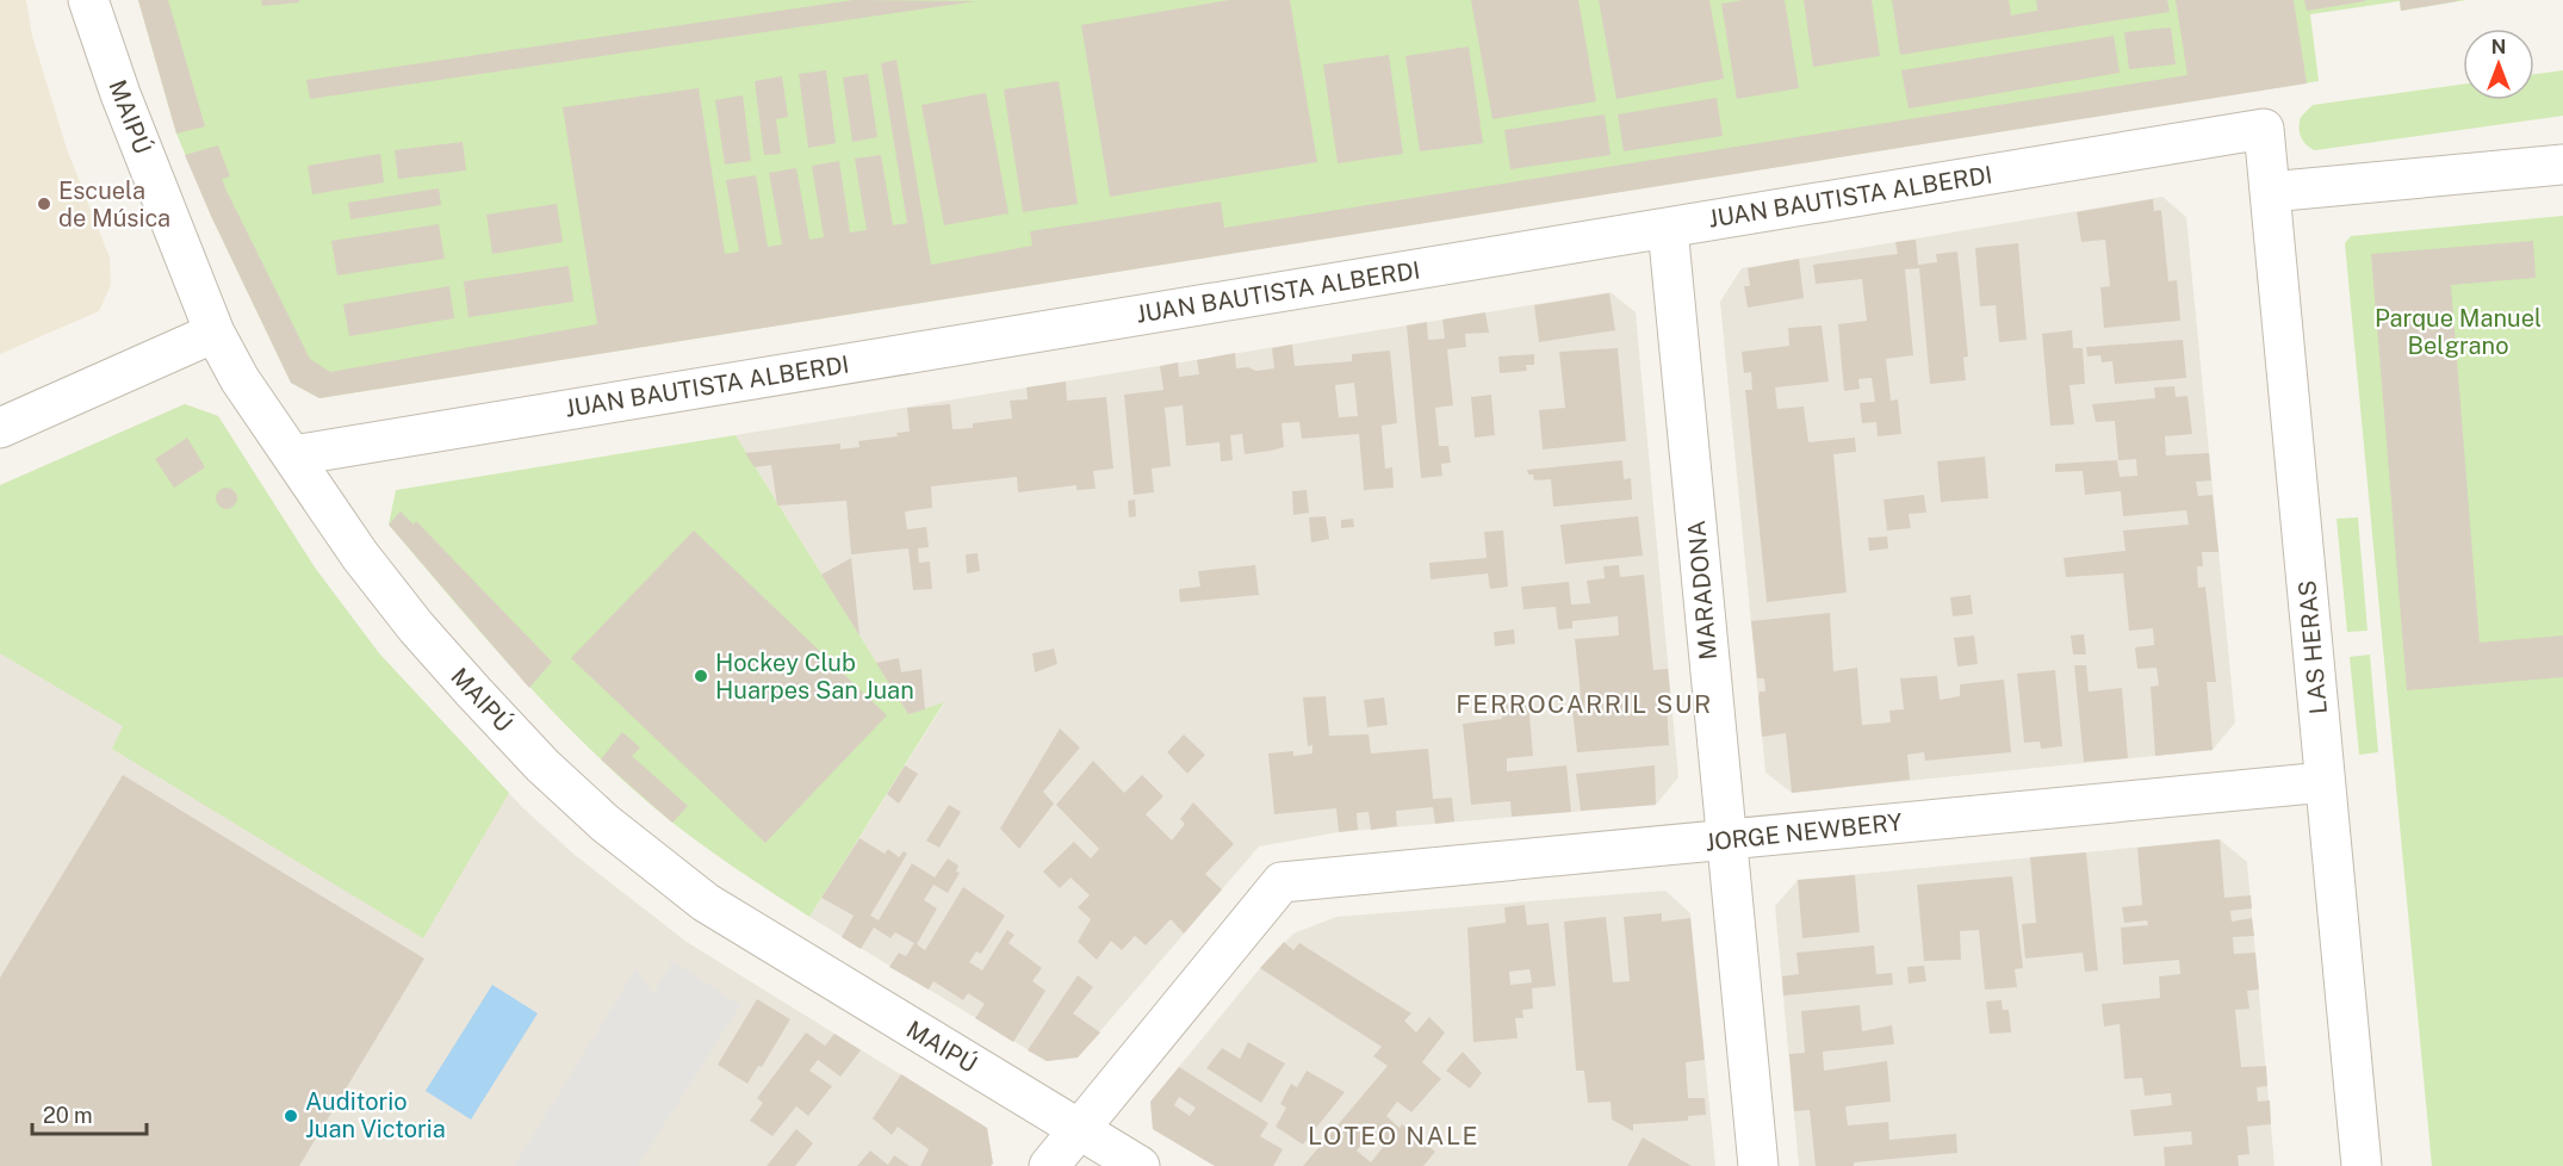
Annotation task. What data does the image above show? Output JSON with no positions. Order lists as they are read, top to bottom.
{
  "streets": {
    "street": [
      "MAIPÚ",
      "JUAN BAUTISTA ALBERDI",
      "MARADONA",
      "LAS HERAS",
      "JORGE NEWBERY"
    ]
  },
  "crossings": [
    ["MAIPÚ", "JUAN BAUTISTA ALBERDI"],
    ["MAIPÚ", "JORGE NEWBERY"],
    ["JUAN BAUTISTA ALBERDI", "MARADONA"],
    ["JUAN BAUTISTA ALBERDI", "LAS HERAS"],
    ["MARADONA", "JORGE NEWBERY"],
    ["LAS HERAS", "JORGE NEWBERY"]
  ],
  "districts": ["FERROCARRIL SUR", "LOTEO NALE"],
  "parks": ["Parque Manuel Belgrano"],
  "places": ["Escuela de Música", "Hockey Club Huarpes San Juan", "Auditorio Juan Victoria"],
  "scale_bar": "20 m",
  "north": "top"
}
